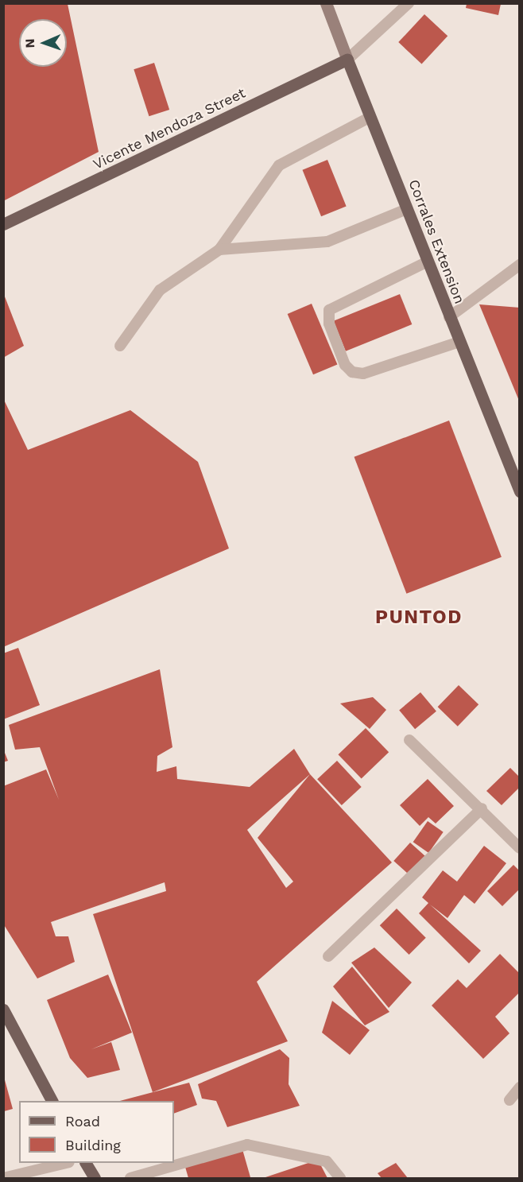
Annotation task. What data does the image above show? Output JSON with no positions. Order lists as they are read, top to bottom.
{
  "streets": {
    "main road": ["Vicente Mendoza Street", "Corrales Extension"]
  },
  "crossings": [
    ["Vicente Mendoza Street", "Corrales Extension"]
  ],
  "districts": ["PUNTOD"],
  "legend": ["Road", "Building"],
  "north": "left"
}
